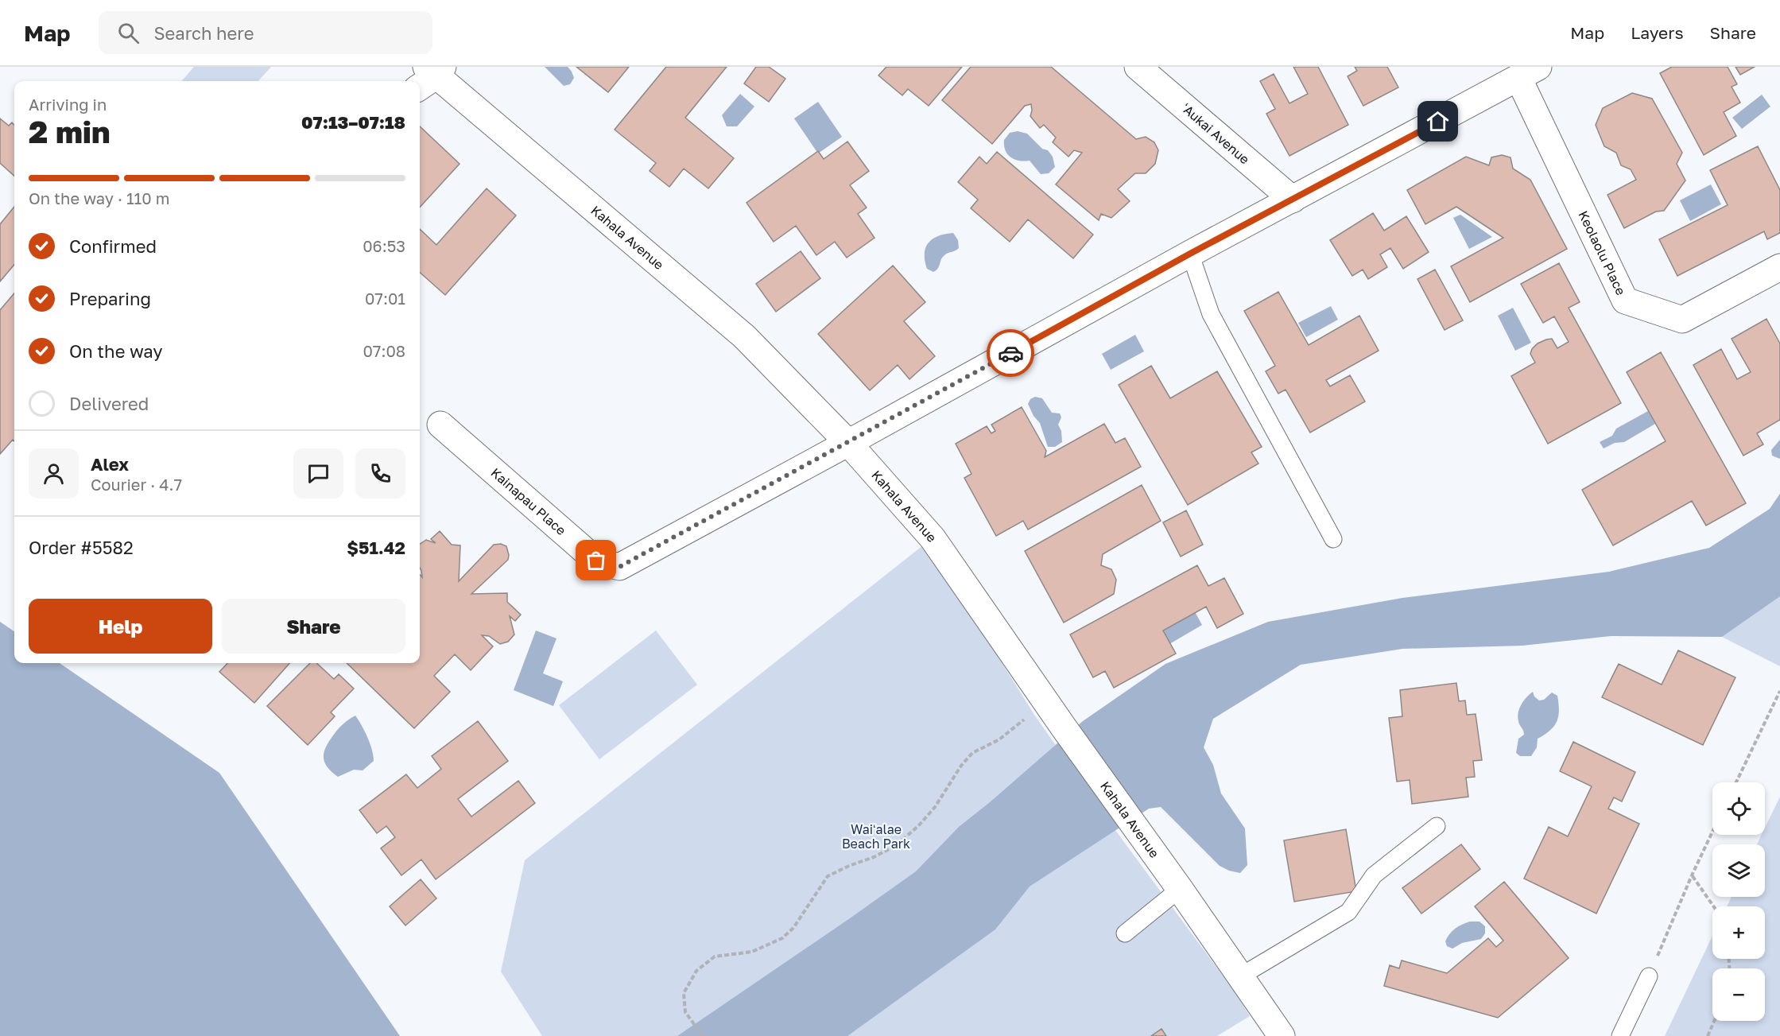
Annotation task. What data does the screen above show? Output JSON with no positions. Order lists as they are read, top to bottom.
{
  "streets": {
    "street": [
      "ʻAukai Avenue",
      "Kahala Avenue",
      "Keolaolu Place",
      "Kainapau Place"
    ]
  },
  "crossings": [
    ["ʻAukai Avenue", "Kainapau Place"],
    ["Kahala Avenue", "Kainapau Place"],
    ["Keolaolu Place", "Kainapau Place"]
  ],
  "parks": ["Waiʻalae Beach Park"],
  "page": {
    "header": "Map",
    "search": "Search here",
    "nav": ["Map", "Layers", "Share"],
    "heading": ["2 min", "Arriving in", "07:13–07:18"],
    "panel": [
      "Alex",
      "Courier · 4.7",
      "Order #5582",
      "$51.42"
    ],
    "bar": "On the way · 110 m",
    "list": [
      ["Confirmed", "06:53"],
      ["Preparing", "07:01"],
      ["On the way", "07:08"],
      "Delivered"
    ],
    "buttons": ["Help", "Share"],
    "map_buttons": ["+", "−"]
  }
}
